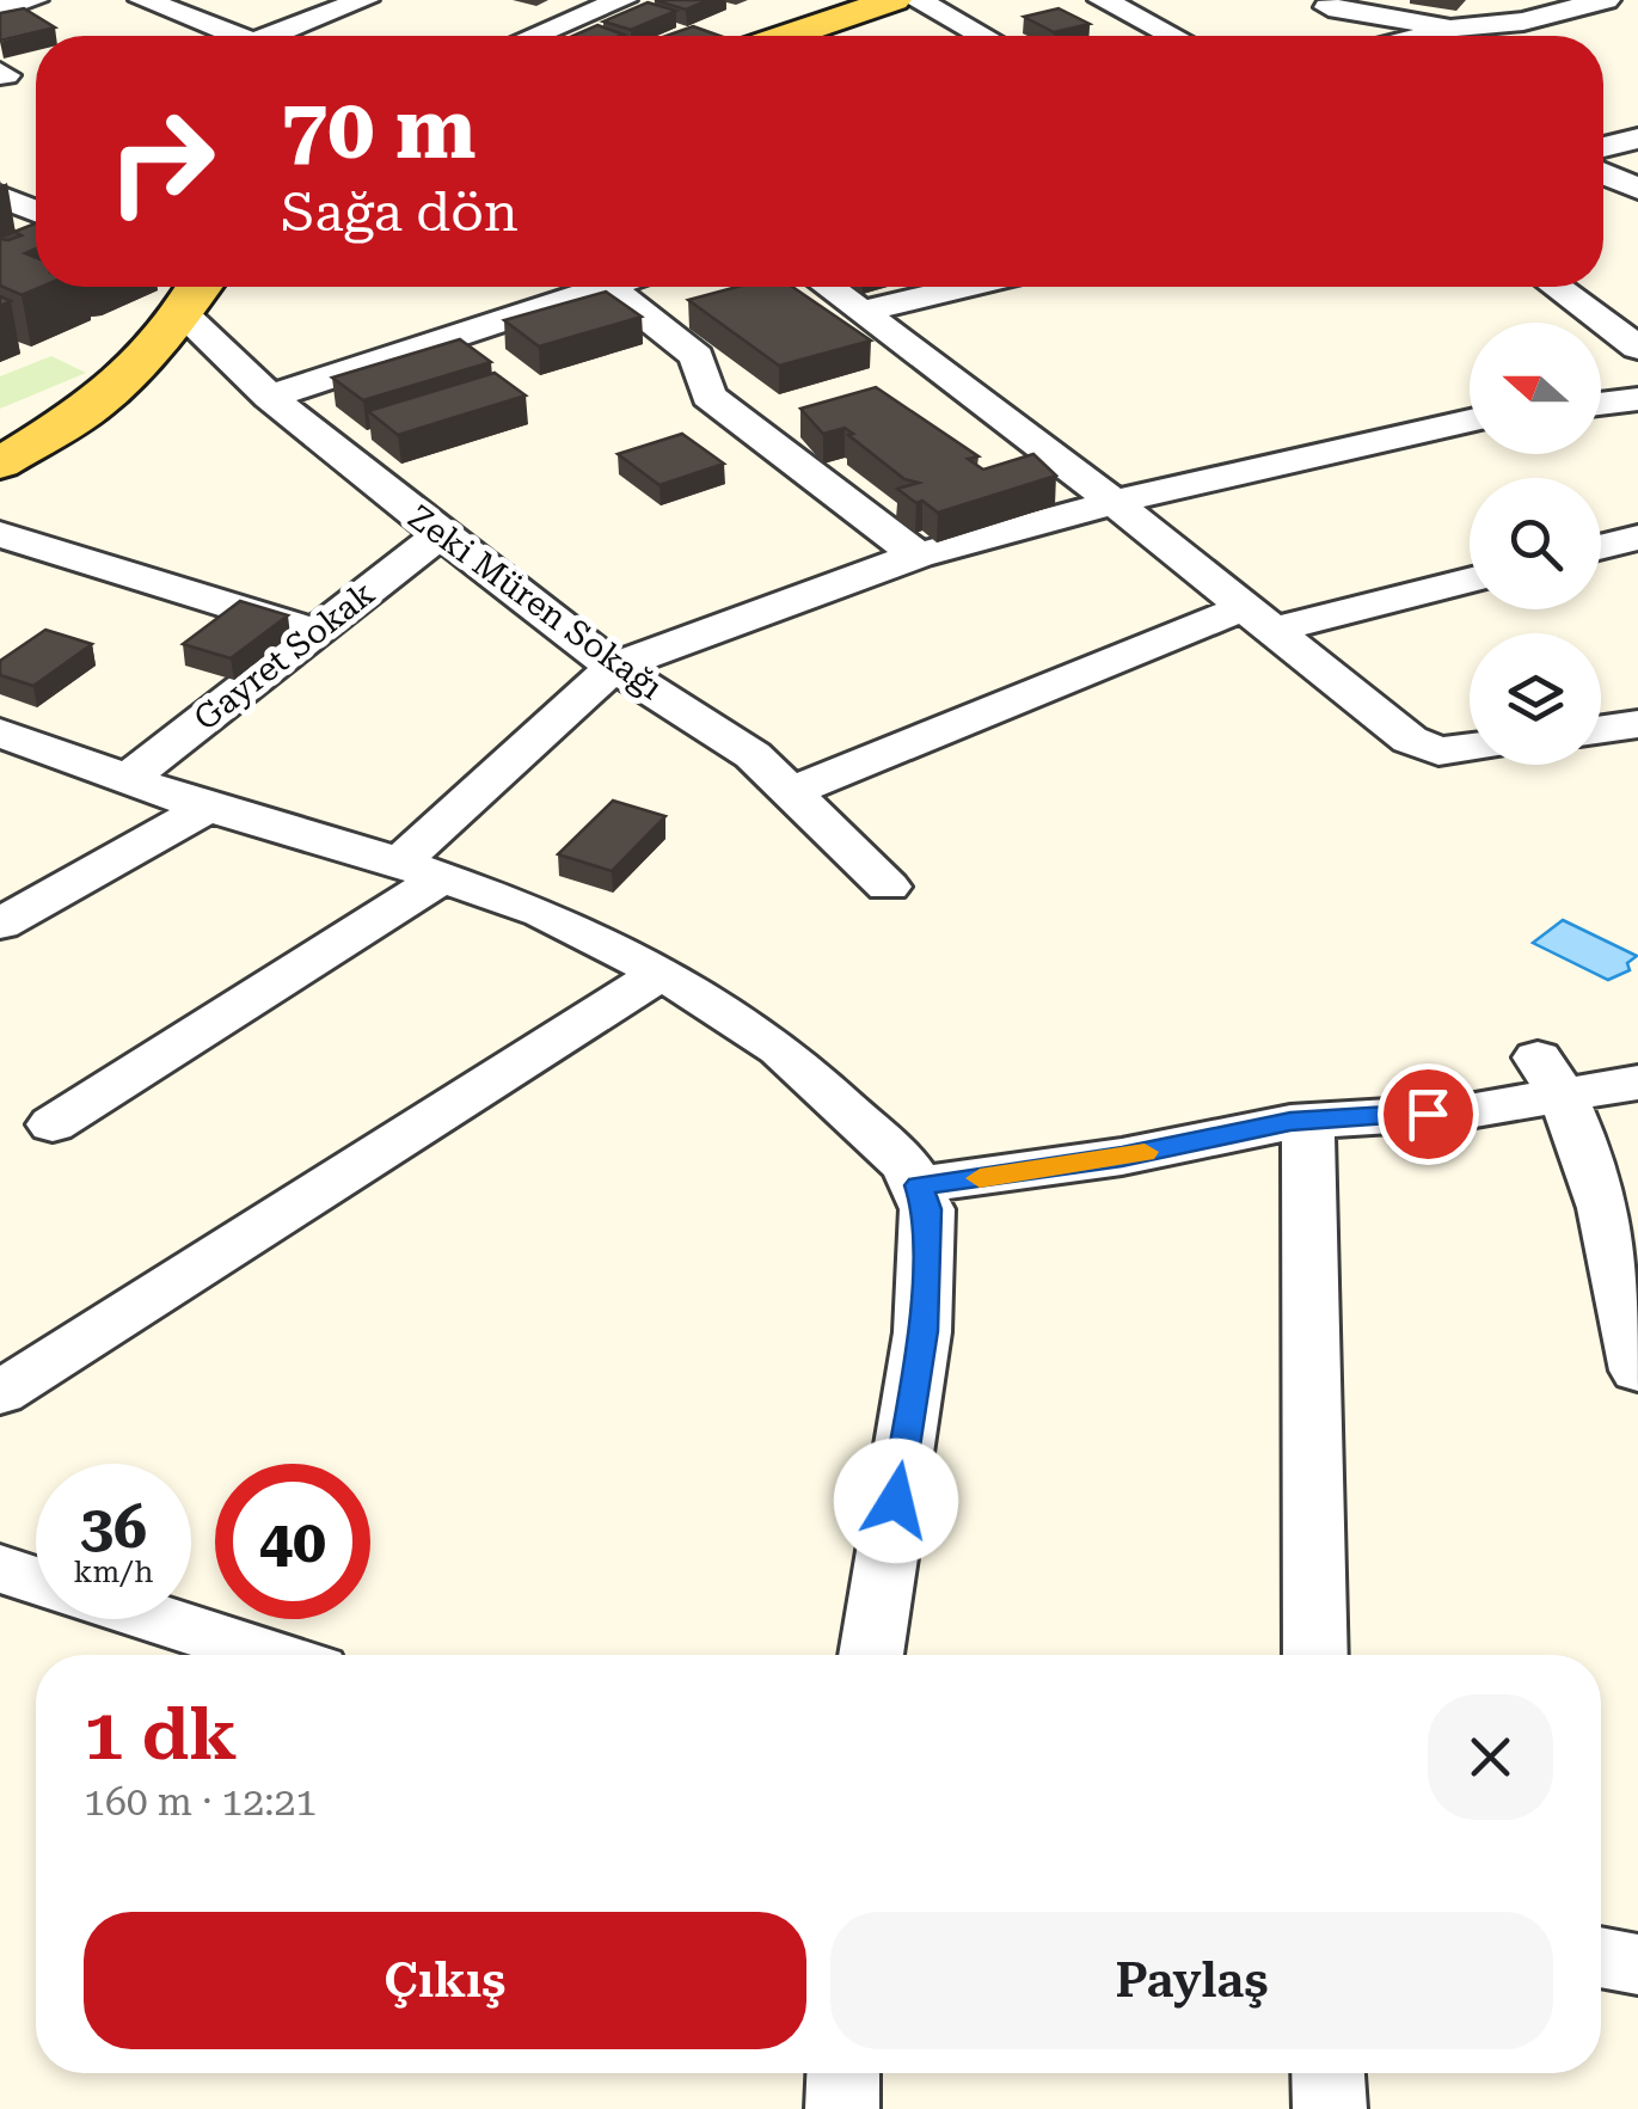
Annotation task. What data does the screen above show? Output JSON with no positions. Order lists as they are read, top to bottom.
{
  "streets": {
    "street": ["Zeki Müren Sokağı", "Gayret Sokak"]
  },
  "crossings": [
    ["Zeki Müren Sokağı", "Gayret Sokak"]
  ],
  "north": "left",
  "page": {
    "turn": ["70 m", "Sağa dön"],
    "speed": "36 km/h",
    "limit": "40",
    "heading": ["1 dk", "160 m · 12:21"],
    "buttons": ["Çıkış", "Paylaş"]
  }
}
